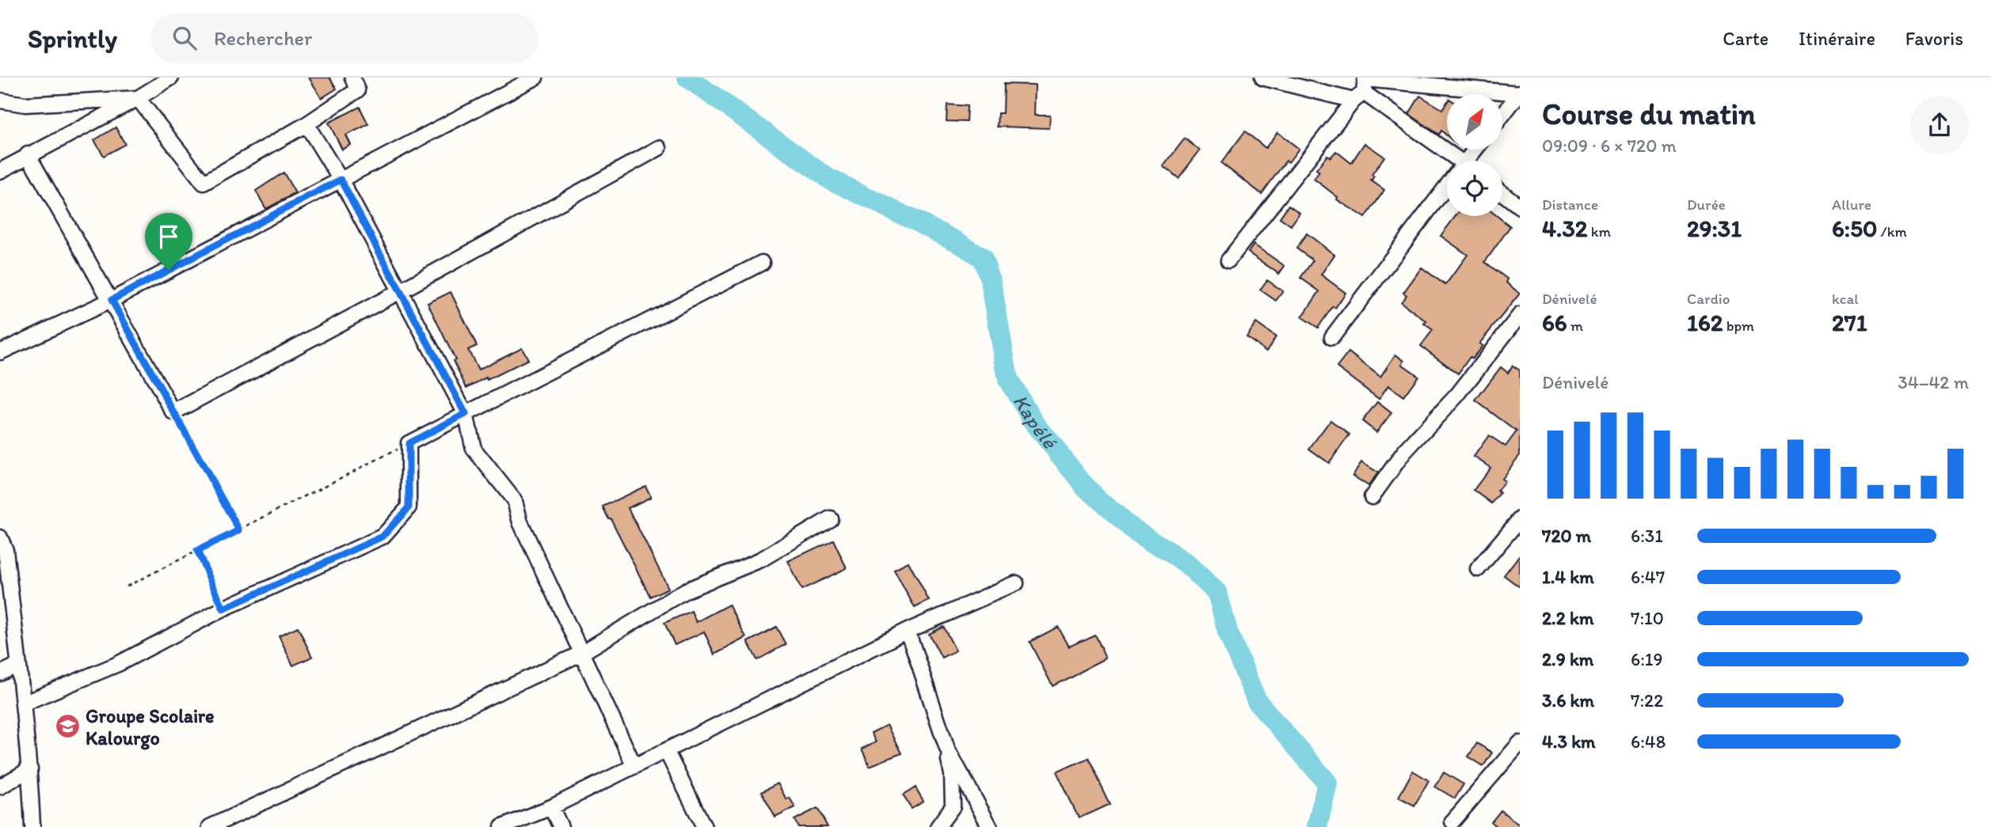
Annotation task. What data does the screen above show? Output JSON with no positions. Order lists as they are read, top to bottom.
{
  "water": ["Kapélé"],
  "places": {
    "school or university": ["Groupe Scolaire Kalourgo"]
  },
  "north": "top right",
  "page": {
    "header": "Sprintly",
    "search": "Rechercher",
    "nav": ["Carte", "Itinéraire", "Favoris"],
    "heading": ["Course du matin", "09:09 · 6 × 720 m"],
    "stats": [
      ["Distance", "4.32 km"],
      ["Durée", "29:31"],
      ["Allure", "6:50 /km"],
      ["Dénivelé", "66 m"],
      ["Cardio", "162 bpm"],
      ["kcal", "271"]
    ],
    "chart": ["Dénivelé", "34–42 m"],
    "list": [
      {
        "name": "720 m",
        "note": "6:31"
      },
      {
        "name": "1.4 km",
        "note": "6:47"
      },
      {
        "name": "2.2 km",
        "note": "7:10"
      },
      {
        "name": "2.9 km",
        "note": "6:19"
      },
      {
        "name": "3.6 km",
        "note": "7:22"
      },
      {
        "name": "4.3 km",
        "note": "6:48"
      }
    ]
  }
}
